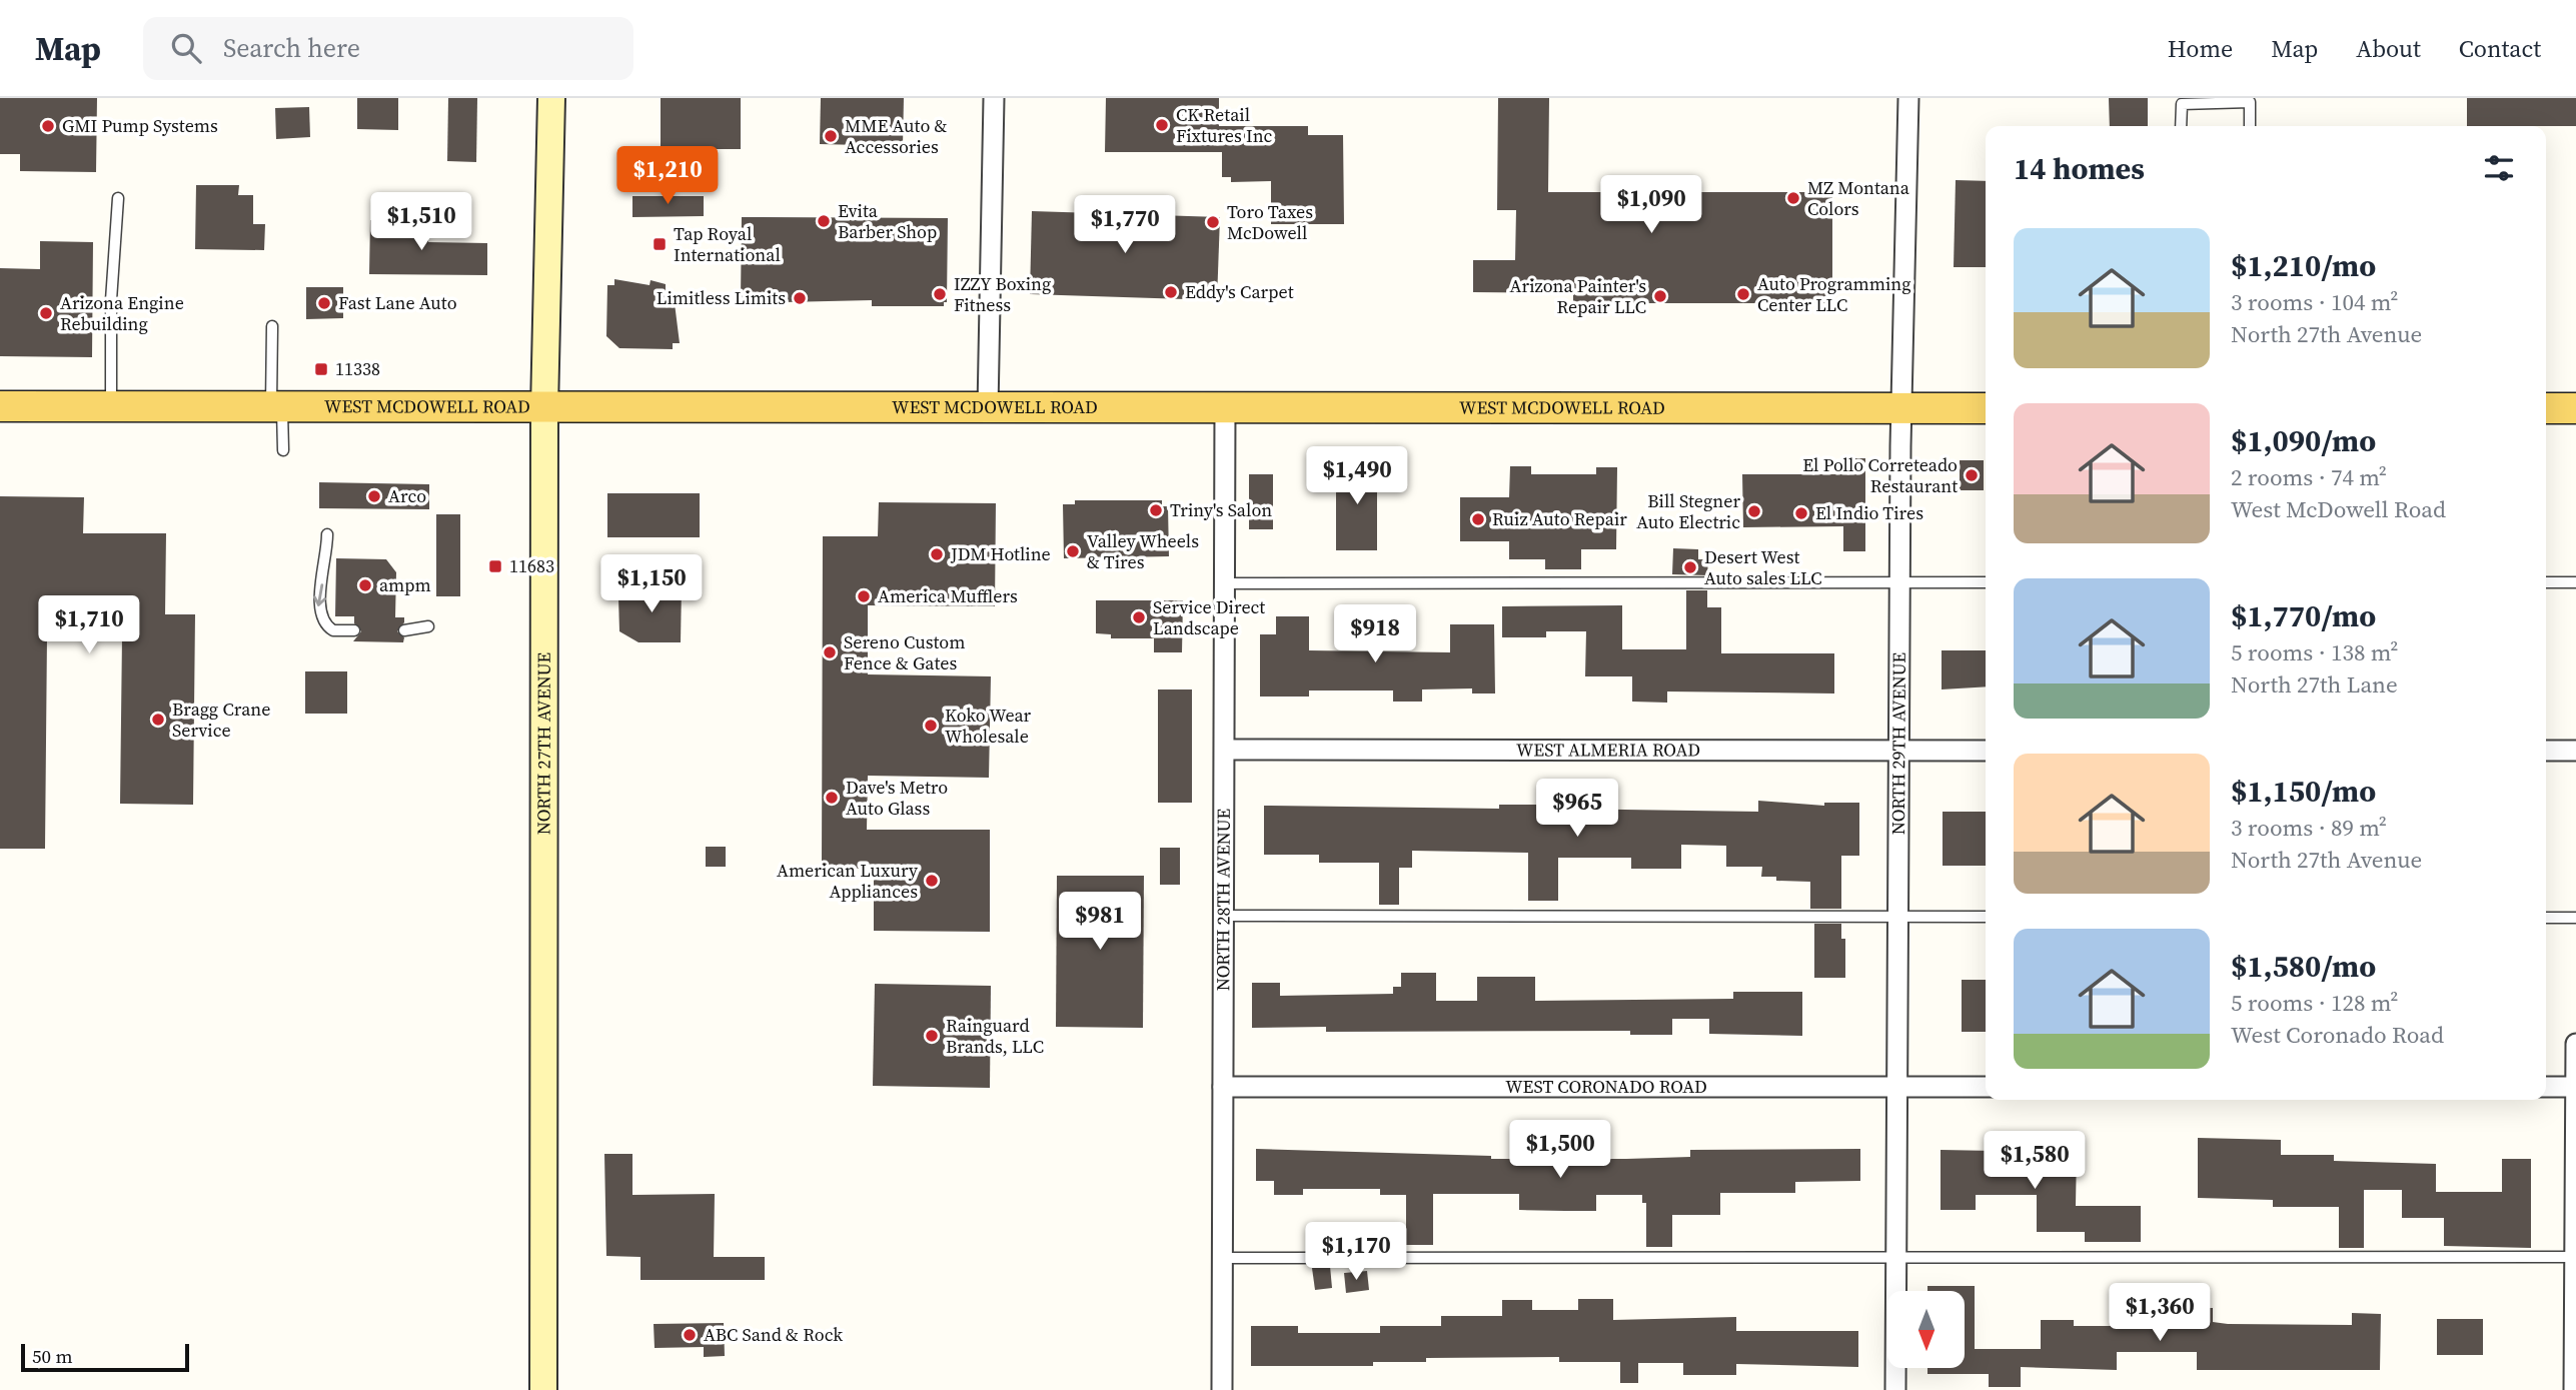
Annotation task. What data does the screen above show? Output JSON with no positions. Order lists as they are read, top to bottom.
{
  "streets": {
    "main road": ["WEST MCDOWELL ROAD", "NORTH 27TH AVENUE"],
    "street": [
      "NORTH 29TH AVENUE",
      "WEST ALMERIA ROAD",
      "NORTH 28TH AVENUE",
      "WEST CORONADO ROAD"
    ]
  },
  "crossings": [
    ["WEST MCDOWELL ROAD", "NORTH 27TH AVENUE"],
    ["WEST MCDOWELL ROAD", "NORTH 29TH AVENUE"],
    ["WEST MCDOWELL ROAD", "NORTH 28TH AVENUE"],
    ["NORTH 29TH AVENUE", "WEST ALMERIA ROAD"],
    ["NORTH 29TH AVENUE", "WEST CORONADO ROAD"],
    ["WEST ALMERIA ROAD", "NORTH 28TH AVENUE"],
    ["NORTH 28TH AVENUE", "WEST CORONADO ROAD"]
  ],
  "places": {
    "other": [
      "CK Retail Fixtures Inc",
      "GMI Pump Systems",
      "MME Auto & Accessories",
      "MZ Montana Colors",
      "Evita Barber Shop",
      "Toro Taxes McDowell",
      "Eddy's Carpet",
      "IZZY Boxing Fitness",
      "Auto Programming Center LLC",
      "Arizona Painter's Repair LLC",
      "Limitless Limits",
      "Fast Lane Auto",
      "Arizona Engine Rebuilding",
      "El Pollo Correteado Restaurant",
      "Arco",
      "Triny's Salon",
      "Bill Stegner Auto Electric",
      "El Indio Tires",
      "Ruiz Auto Repair",
      "Valley Wheels & Tires",
      "JDM Hotline",
      "Desert West Auto sales LLC",
      "ampm",
      "America Mufflers",
      "Service Direct Landscape",
      "Sereno Custom Fence & Gates",
      "Bragg Crane Service",
      "Koko Wear Wholesale",
      "Dave's Metro Auto Glass",
      "American Luxury Appliances",
      "Rainguard Brands, LLC",
      "ABC Sand & Rock"
    ],
    "transit": ["Tap Royal International", "11338", "11683"]
  },
  "scale_bar": "50 m",
  "north": "bottom",
  "page": {
    "header": "Map",
    "search": "Search here",
    "nav": [
      "Home",
      "Map",
      "About",
      "Contact"
    ],
    "heading": "14 homes",
    "price": [
      "$1,210",
      "$1,090",
      "$1,510",
      "$1,770",
      "$1,490",
      "$1,150",
      "$1,710",
      "$918",
      "$965",
      "$981",
      "$1,500",
      "$1,580",
      "$1,170",
      "$1,360"
    ],
    "list": [
      {
        "name": "$1,210/mo",
        "note": "3 rooms · 104 m² · North 27th Avenue"
      },
      {
        "name": "$1,090/mo",
        "note": "2 rooms · 74 m² · West McDowell Road"
      },
      {
        "name": "$1,770/mo",
        "note": "5 rooms · 138 m² · North 27th Lane"
      },
      {
        "name": "$1,150/mo",
        "note": "3 rooms · 89 m² · North 27th Avenue"
      },
      {
        "name": "$1,580/mo",
        "note": "5 rooms · 128 m² · West Coronado Road"
      }
    ],
    "scale": "50 m"
  }
}
